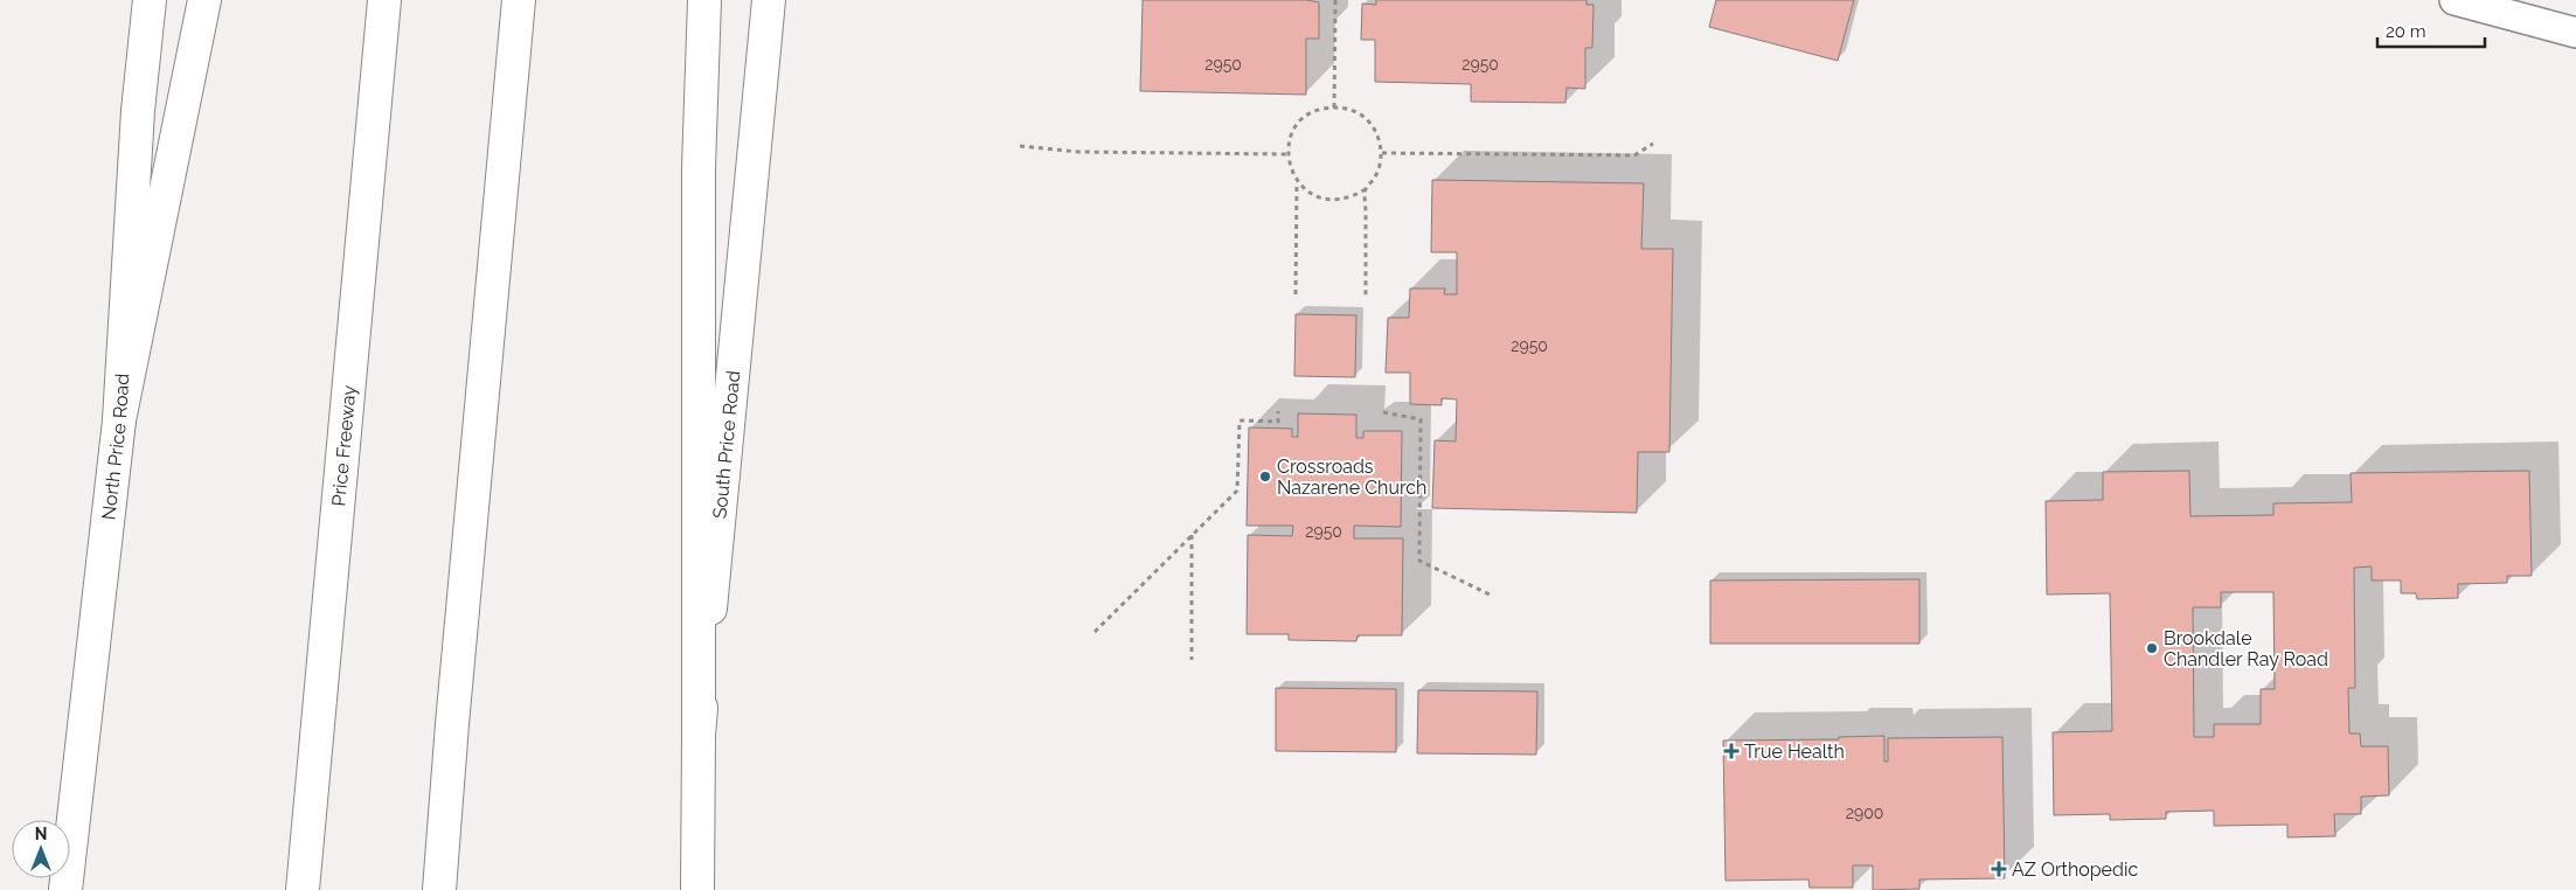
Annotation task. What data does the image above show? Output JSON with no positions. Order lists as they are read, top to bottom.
{
  "streets": {
    "main road": ["Price Freeway", "South Price Road", "North Price Road"]
  },
  "places": {
    "other": ["Crossroads Nazarene Church", "Brookdale Chandler Ray Road"],
    "health": ["True Health", "AZ Orthopedic"]
  },
  "house_numbers": [
    "2950",
    "2950",
    "2950",
    "2950",
    "2900"
  ],
  "scale_bar": "20 m",
  "north": "top"
}
